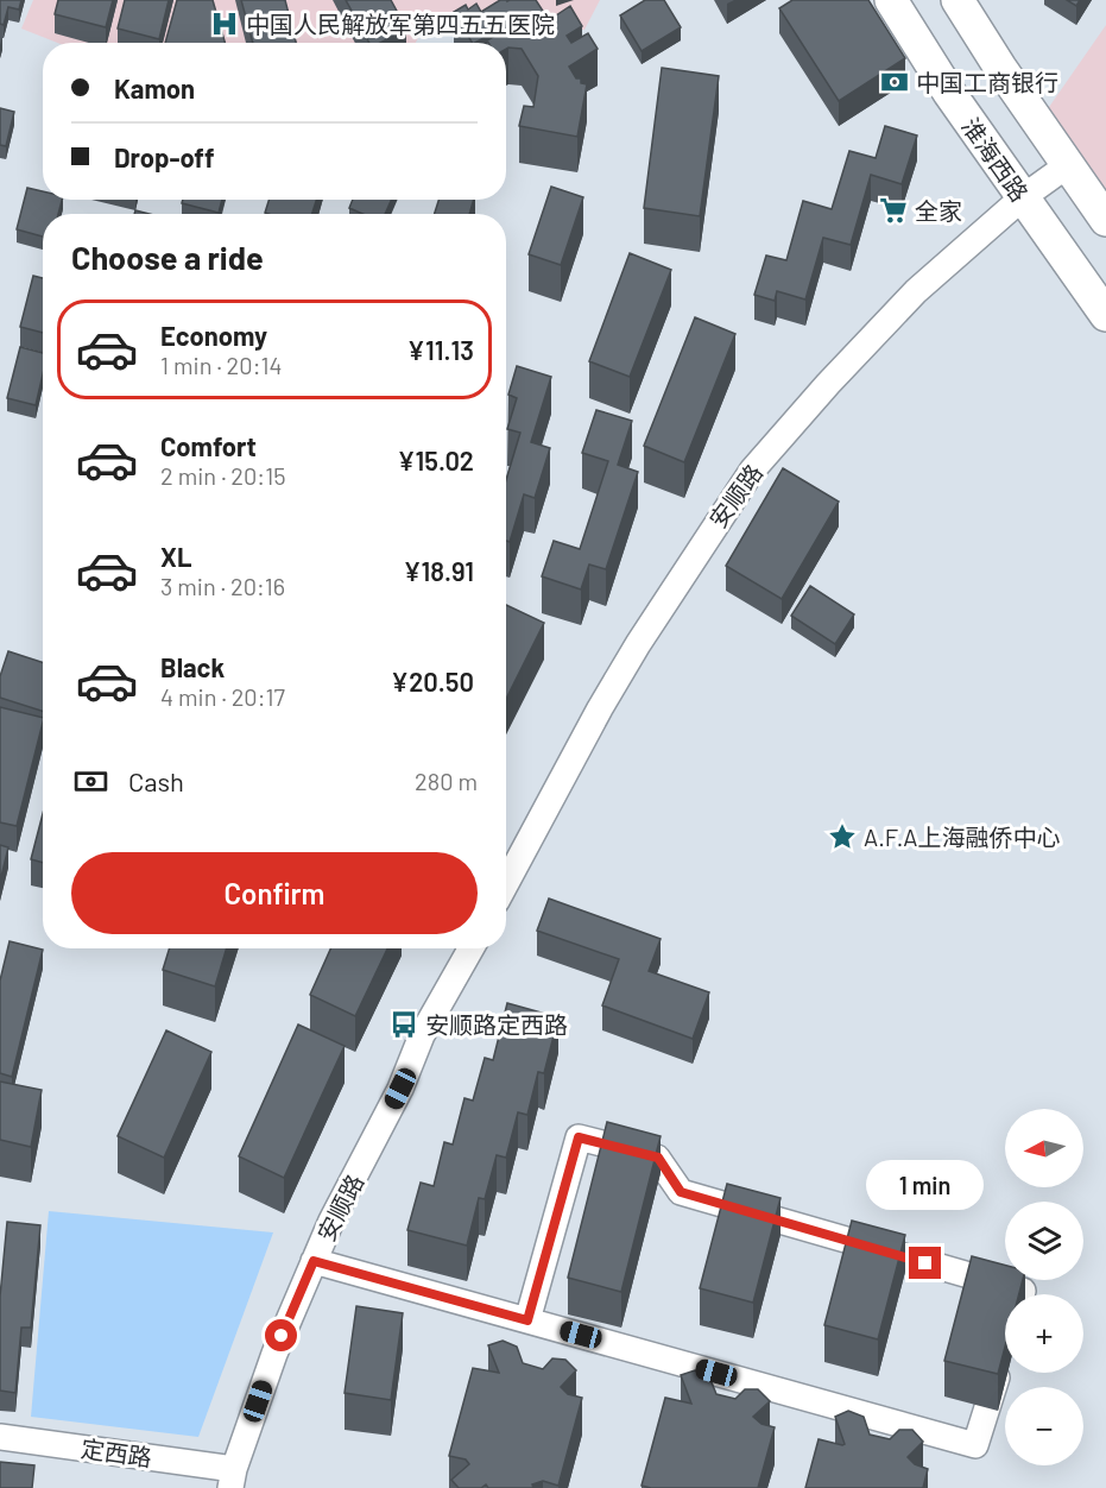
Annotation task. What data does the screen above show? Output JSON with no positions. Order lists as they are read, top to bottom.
{
  "streets": {
    "main road": ["淮海西路"],
    "street": ["安顺路", "定西路"]
  },
  "crossings": [
    ["淮海西路", "安顺路"],
    ["安顺路", "定西路"]
  ],
  "places": {
    "hospital": ["中国人民解放军第四五五医院"],
    "bank": ["中国工商银行"],
    "supermarket": ["全家"],
    "place": ["A.F.A上海融侨中心"],
    "bus stop": ["安顺路定西路"]
  },
  "north": "left",
  "page": {
    "banner": ["Kamon", "Drop-off"],
    "heading": "Choose a ride",
    "list": [
      {
        "name": "Economy",
        "note": "1 min · 20:14",
        "value": "¥11.13"
      },
      {
        "name": "Comfort",
        "note": "2 min · 20:15",
        "value": "¥15.02"
      },
      {
        "name": "XL",
        "note": "3 min · 20:16",
        "value": "¥18.91"
      },
      {
        "name": "Black",
        "note": "4 min · 20:17",
        "value": "¥20.50"
      }
    ],
    "pay": ["Cash", "280 m"],
    "buttons": "Confirm",
    "map_buttons": ["+", "−"],
    "bubble": "1 min"
  }
}
